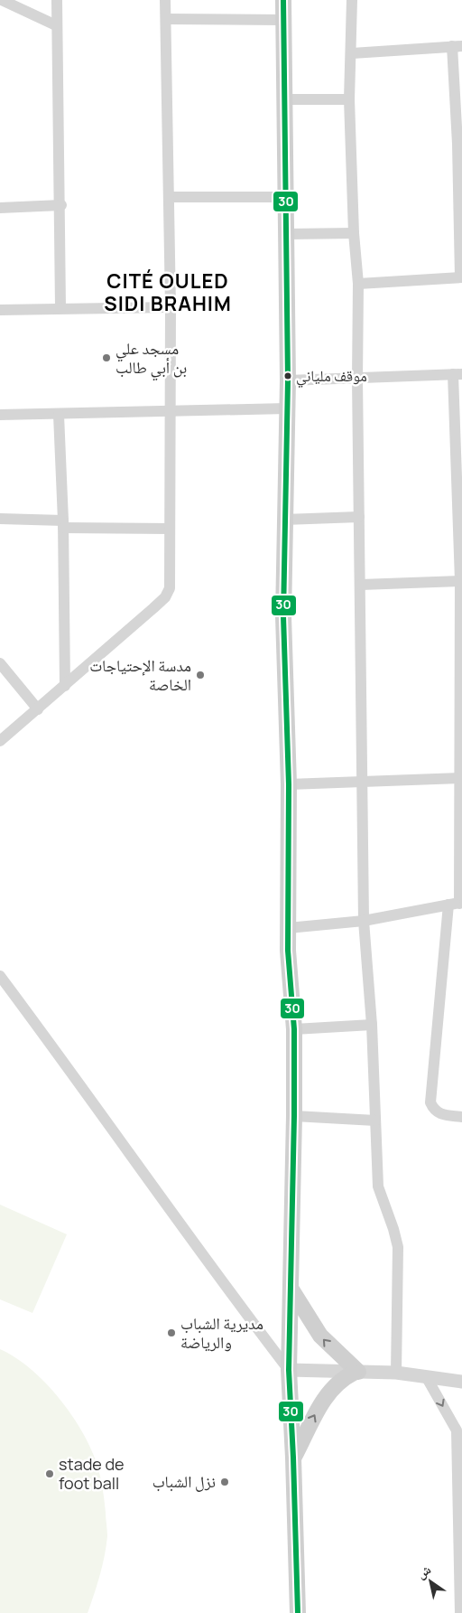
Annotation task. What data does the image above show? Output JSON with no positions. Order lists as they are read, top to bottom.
{
  "districts": ["CITÉ OULED SIDI BRAHIM"],
  "places": [
    "مسجد علي بن أبي طالب",
    "موقف ملياني",
    "مدسة الإحتياجات الخاصة",
    "مديرية الشباب والرياضة",
    "stade de foot ball",
    "نزل الشباب"
  ],
  "lines": ["transit line 30"],
  "north": "top left"
}
